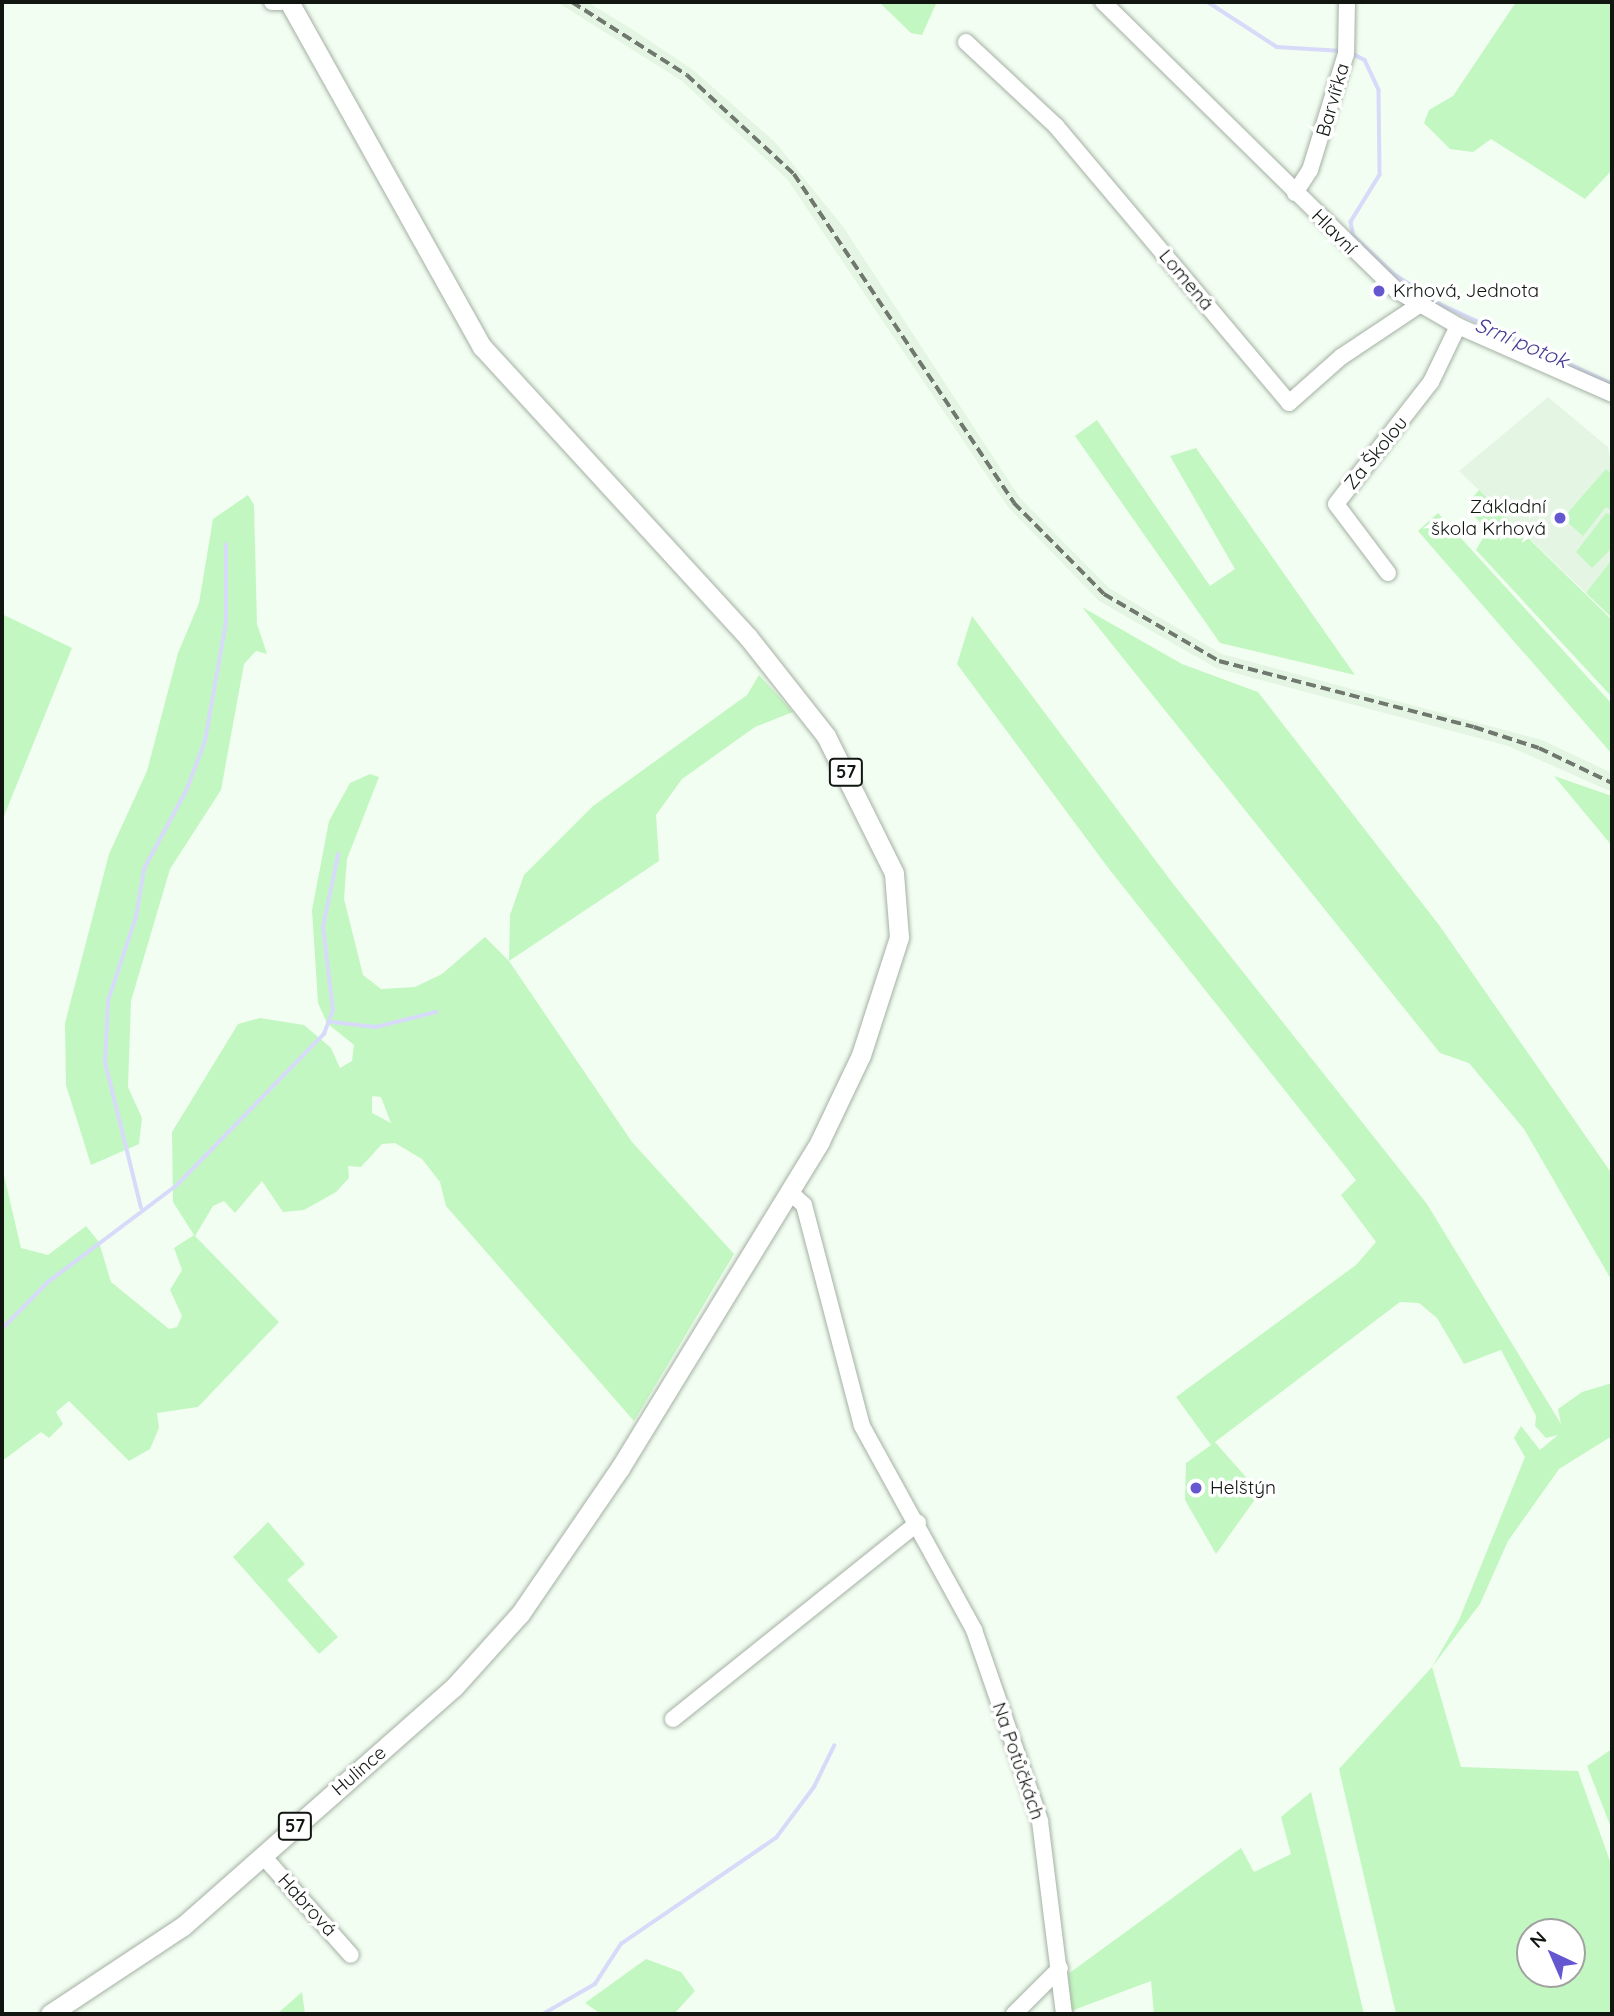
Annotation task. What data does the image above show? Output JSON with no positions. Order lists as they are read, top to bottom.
{
  "streets": {
    "main road": ["57", "Hulince"],
    "street": [
      "Barvířka",
      "Hlavní",
      "Lomená",
      "Za Školou",
      "Na Potůčkách",
      "Habrová"
    ]
  },
  "crossings": [
    ["Barvířka", "Hlavní"],
    ["Hlavní", "Lomená"],
    ["Hlavní", "Za Školou"],
    ["57", "Na Potůčkách"],
    ["57", "Hulince"],
    ["Na Potůčkách", "Hulince"],
    ["Hulince", "Habrová"]
  ],
  "water": ["Srní potok"],
  "places": ["Krhová, Jednota", "Základní škola Krhová", "Helštýn"],
  "north": "top left"
}
